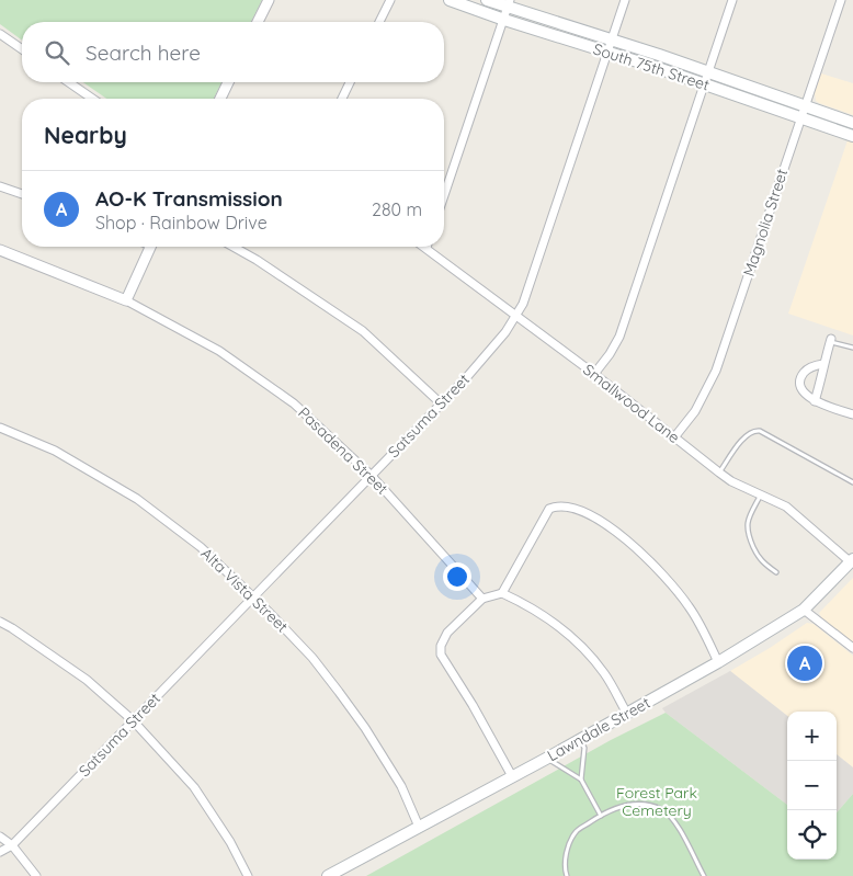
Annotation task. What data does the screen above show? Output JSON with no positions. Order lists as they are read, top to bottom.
{
  "streets": {
    "main road": ["South 75th Street", "Lawndale Street"],
    "street": [
      "Magnolia Street",
      "Smallwood Lane",
      "Satsuma Street",
      "Pasadena Street",
      "Alta Vista Street"
    ]
  },
  "crossings": [
    ["South 75th Street", "Magnolia Street"],
    ["South 75th Street", "Satsuma Street"],
    ["Magnolia Street", "Smallwood Lane"],
    ["Smallwood Lane", "Satsuma Street"],
    ["Smallwood Lane", "Lawndale Street"],
    ["Satsuma Street", "Pasadena Street"],
    ["Satsuma Street", "Alta Vista Street"],
    ["Alta Vista Street", "Lawndale Street"]
  ],
  "parks": ["Forest Park Cemetery"],
  "page": {
    "search": "Search here",
    "heading": "Nearby",
    "list": [
      {
        "mark": "A",
        "name": "AO-K Transmission",
        "note": "Shop · Rainbow Drive",
        "value": "280 m"
      }
    ],
    "pins": "A",
    "map_buttons": ["+", "−"]
  }
}
